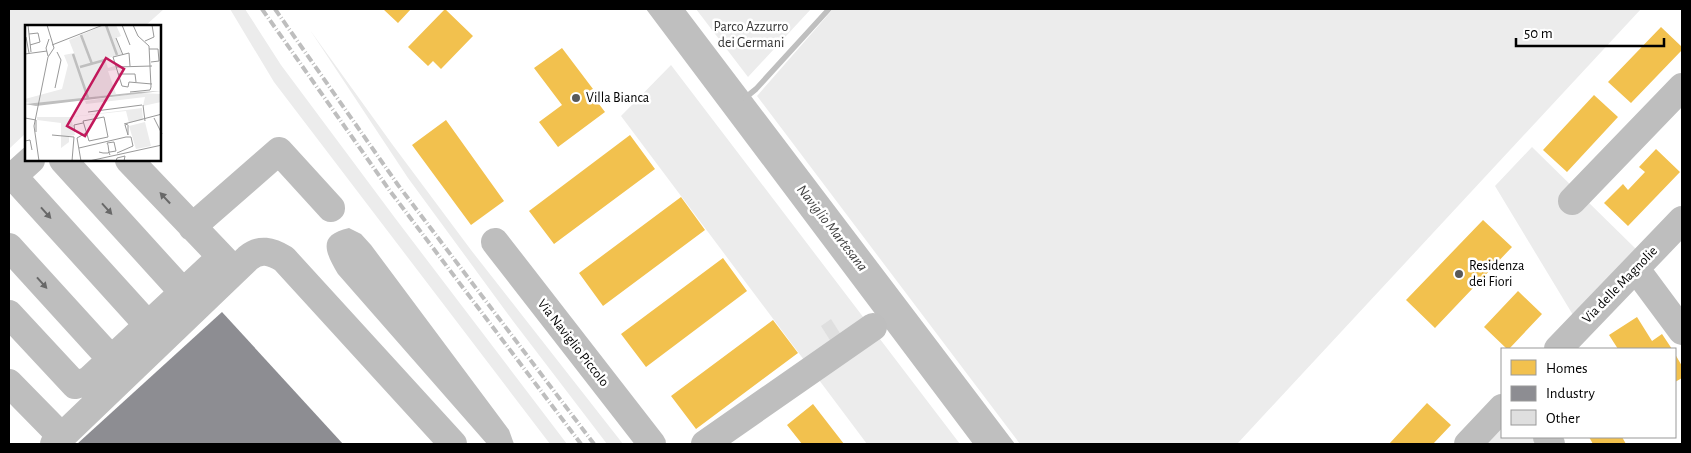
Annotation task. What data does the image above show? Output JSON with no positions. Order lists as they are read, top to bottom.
{
  "streets": {
    "street": ["Via delle Magnolie", "Via Naviglio Piccolo"]
  },
  "water": ["Naviglio Martesana"],
  "parks": ["Parco Azzurro dei Germani"],
  "places": ["Villa Bianca", "Residenza dei Fiori"],
  "legend": ["Homes", "Industry", "Other"],
  "scale_bar": "50 m"
}
